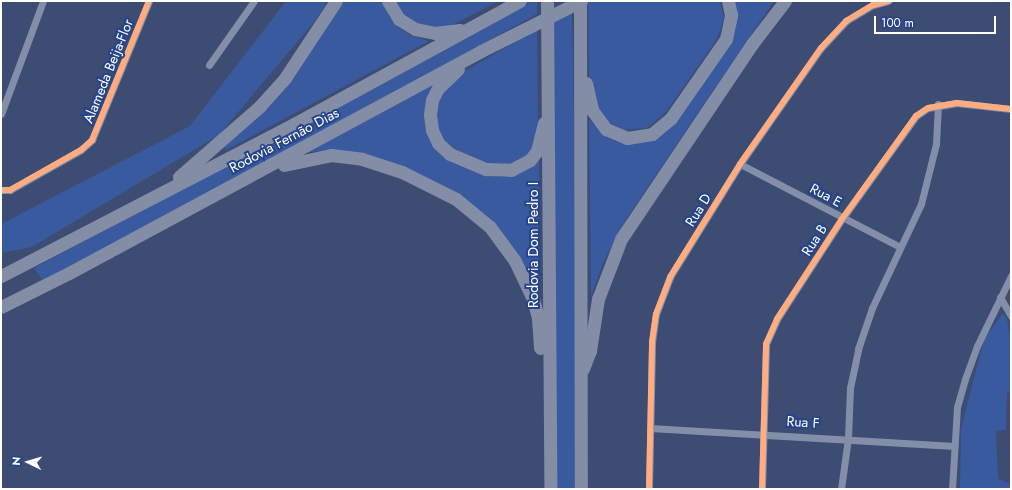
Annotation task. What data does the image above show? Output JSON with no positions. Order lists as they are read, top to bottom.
{
  "streets": {
    "highway": ["Rodovia Fernão Dias", "Rodovia Dom Pedro I"],
    "street": [
      "Alameda Beija-Flor",
      "Rua E",
      "Rua D",
      "Rua B",
      "Rua F"
    ]
  },
  "crossings": [
    ["Rua E", "Rua D"],
    ["Rua E", "Rua B"],
    ["Rua D", "Rua F"],
    ["Rua B", "Rua F"]
  ],
  "scale_bar": "100 m",
  "north": "left"
}
